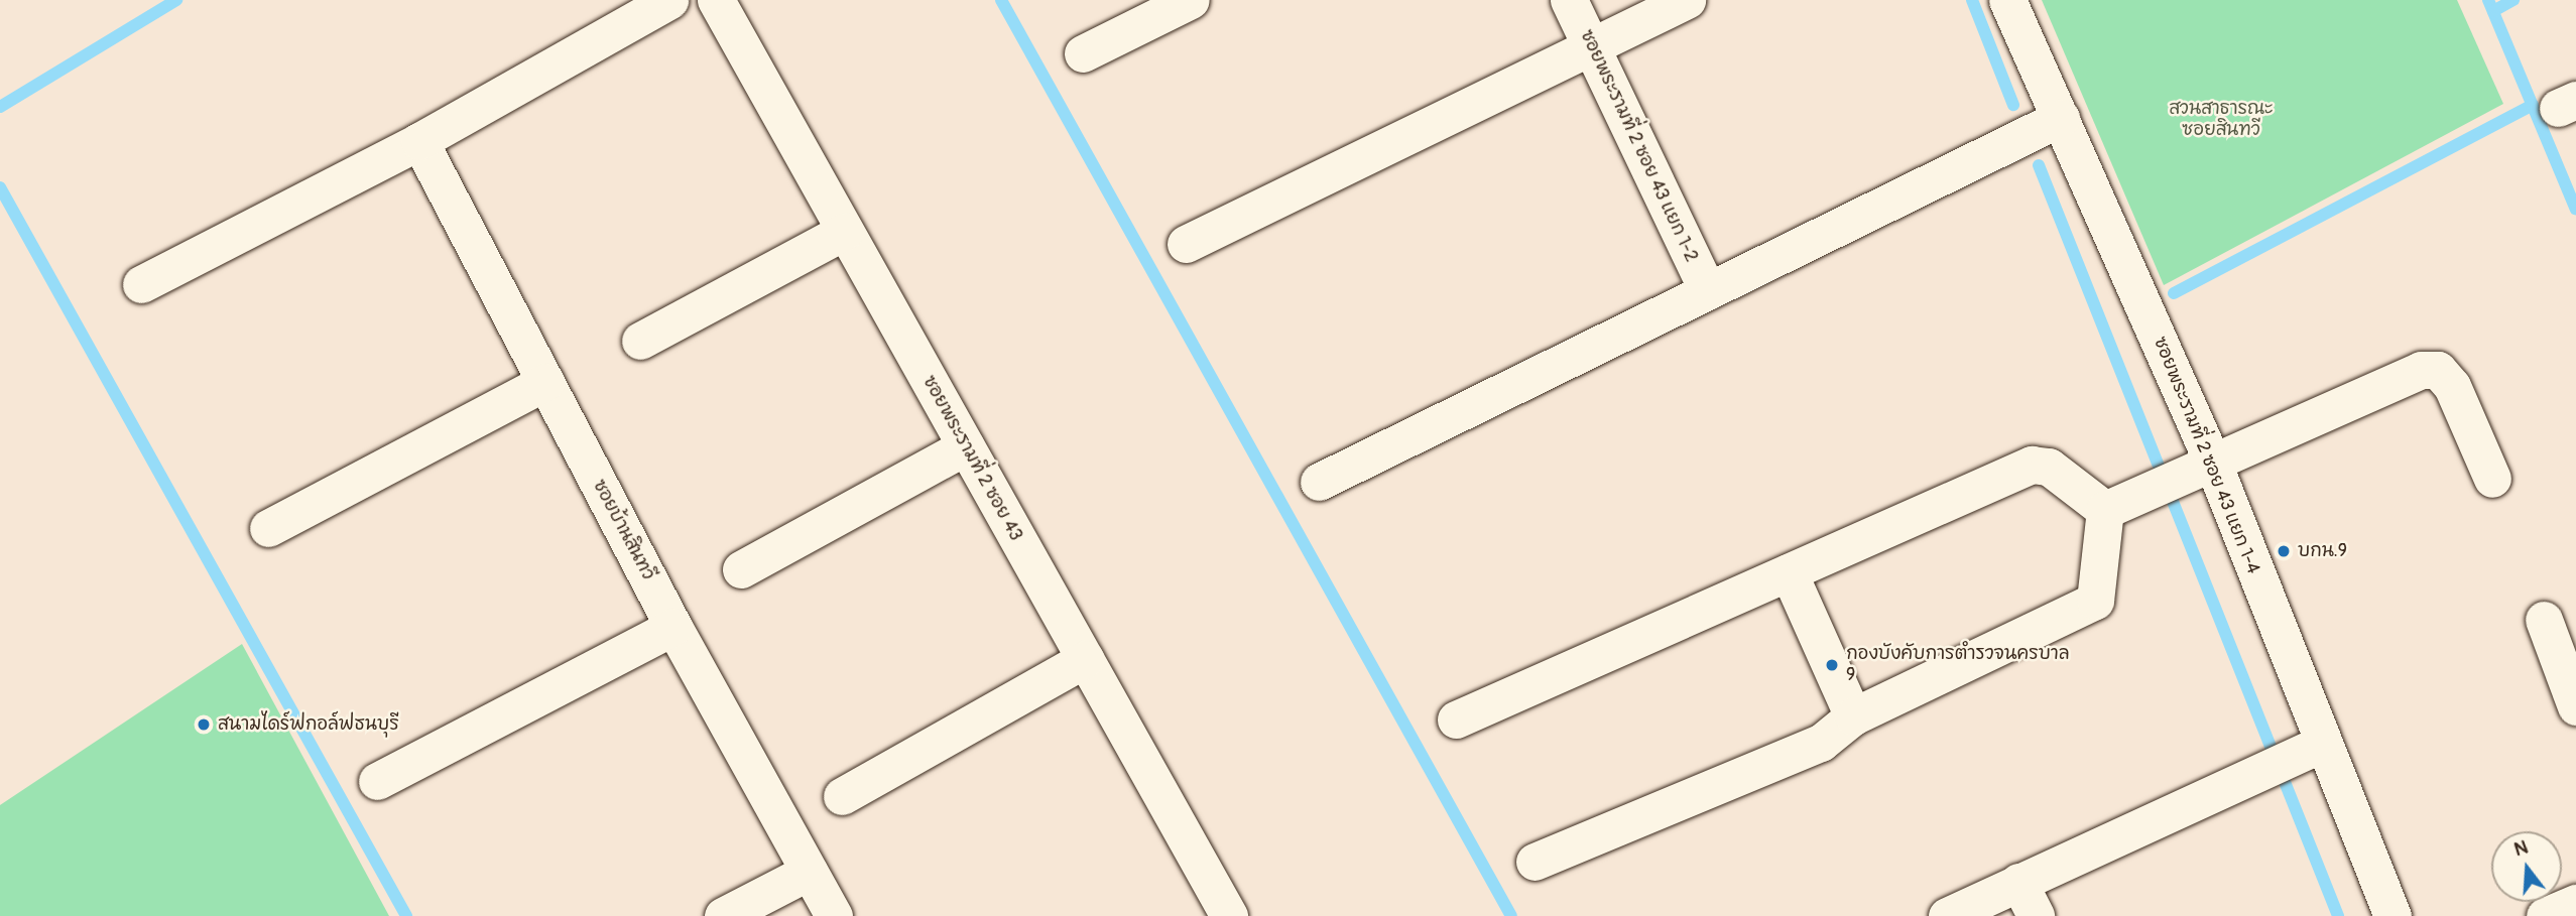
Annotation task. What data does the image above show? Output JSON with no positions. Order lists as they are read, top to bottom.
{
  "streets": {
    "street": [
      "ซอยพระรามที่ 2 ซอย 43 แยก 1-2",
      "ซอยพระรามที่ 2 ซอย 43 แยก 1-4",
      "ซอยพระรามที่ 2 ซอย 43",
      "ซอยบ้านสินทวี"
    ]
  },
  "parks": ["สวนสาธารณะ ซอยสินทวี"],
  "places": ["บกน.9", "กองบังคับการตำรวจนครบาล 9", "สนามไดร์ฟกอล์ฟธนบุรี"],
  "north": "top"
}
